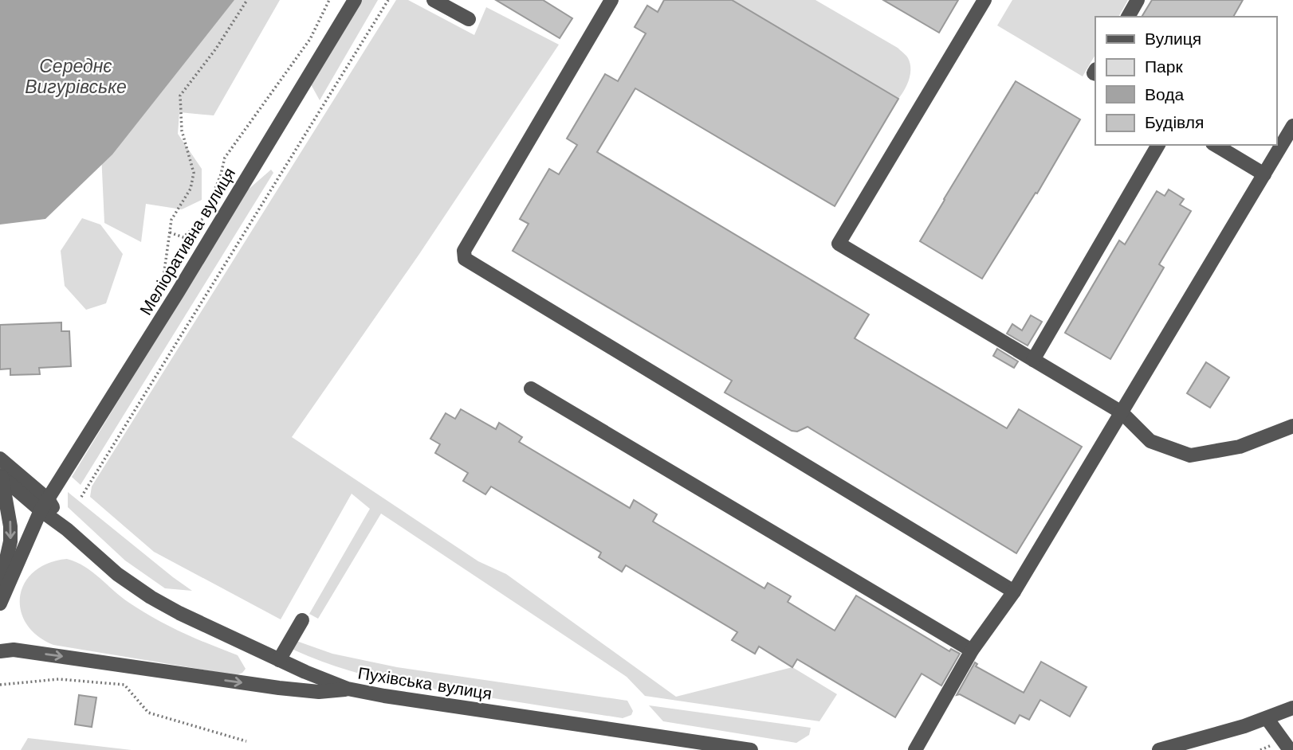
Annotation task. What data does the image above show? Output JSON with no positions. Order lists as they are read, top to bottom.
{
  "streets": {
    "street": ["Меліоративна вулиця", "Пухівська вулиця"]
  },
  "crossings": [
    ["Меліоративна вулиця", "Пухівська вулиця"]
  ],
  "water": ["Середнє Вигурівське"],
  "legend": [
    "Вулиця",
    "Парк",
    "Вода",
    "Будівля"
  ]
}
